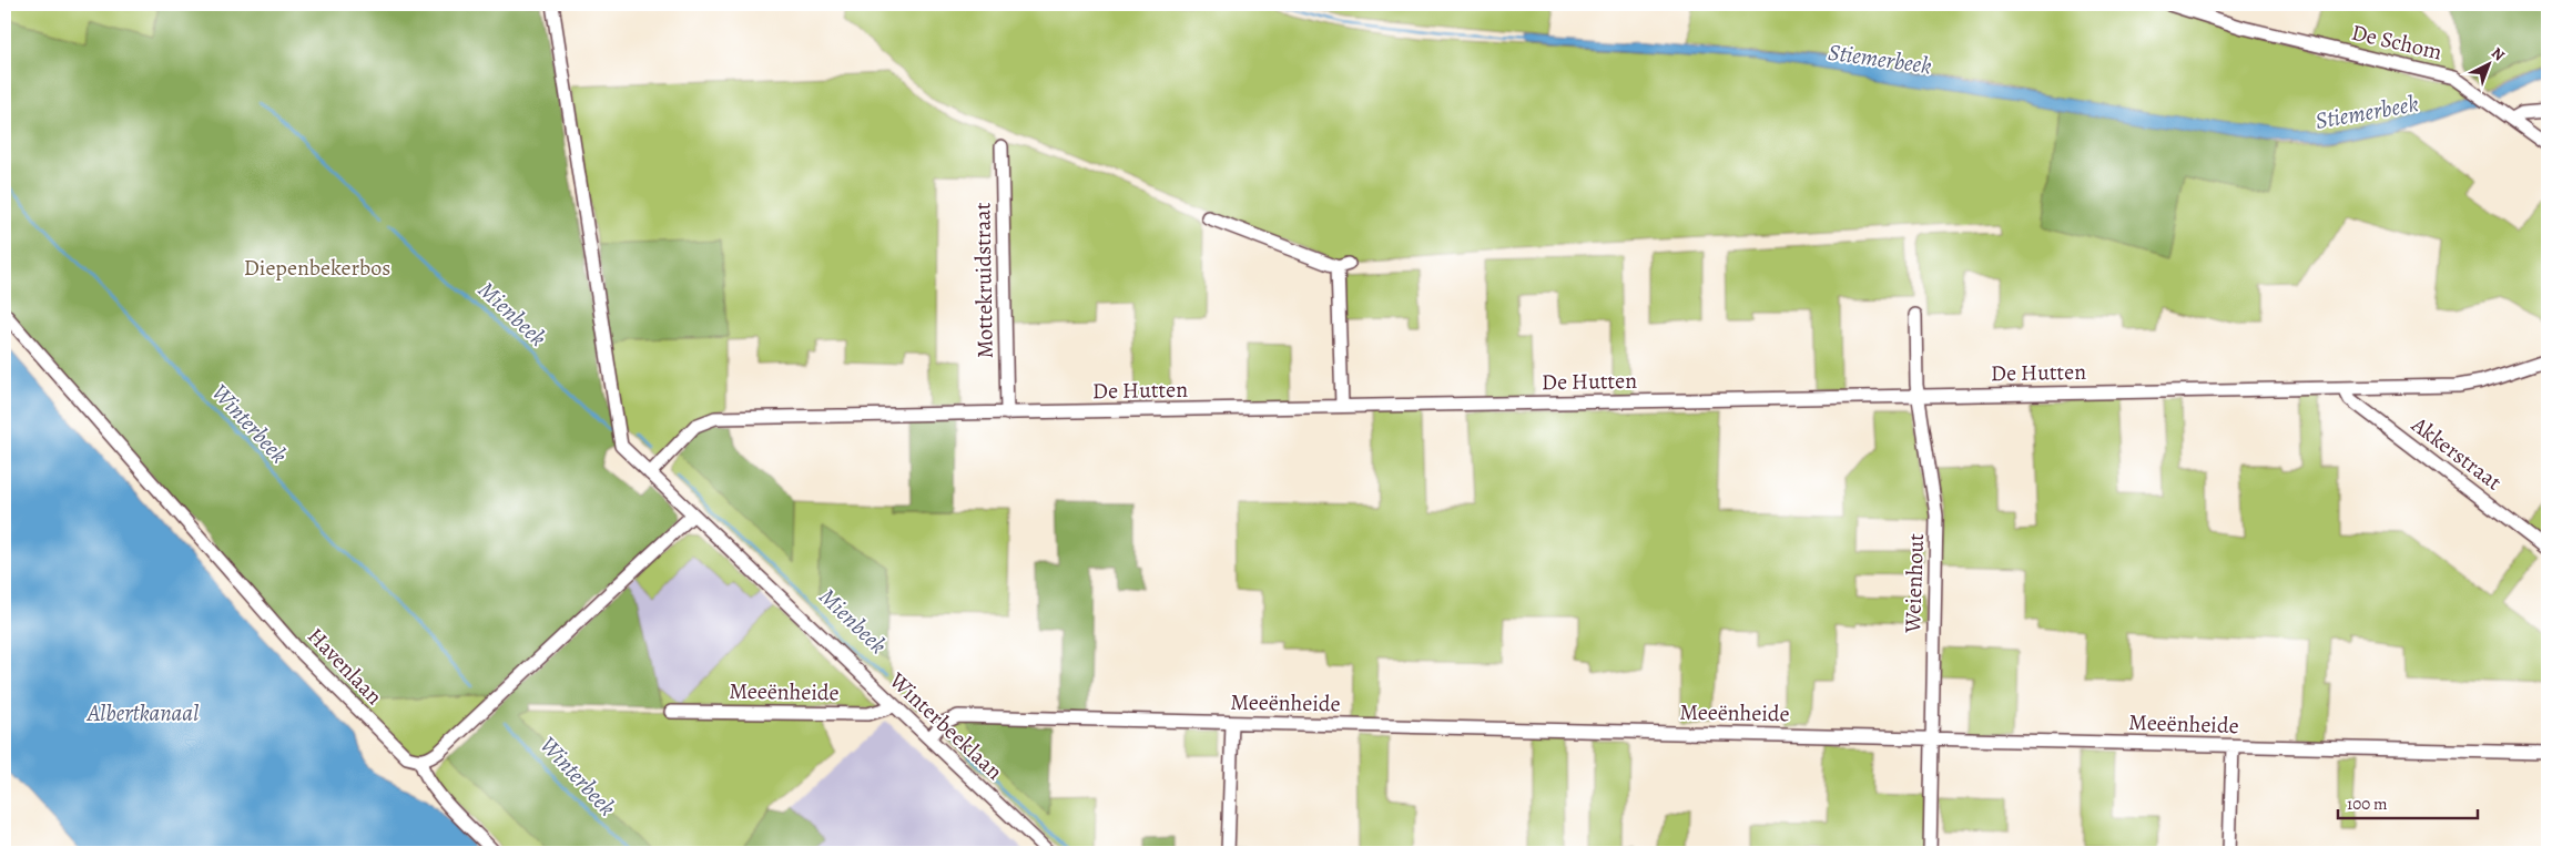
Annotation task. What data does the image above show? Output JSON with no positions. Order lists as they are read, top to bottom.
{
  "streets": {
    "street": [
      "De Schom",
      "Mottekruidstraat",
      "De Hutten",
      "Akkerstraat",
      "Weienhout",
      "Havenlaan",
      "Meeënheide",
      "Winterbeeklaan"
    ]
  },
  "crossings": [
    ["Mottekruidstraat", "De Hutten"],
    ["De Hutten", "Akkerstraat"],
    ["De Hutten", "Weienhout"],
    ["De Hutten", "Winterbeeklaan"],
    ["Weienhout", "Meeënheide"],
    ["Meeënheide", "Winterbeeklaan"]
  ],
  "water": [
    "Stiemerbeek",
    "Mienbeek",
    "Winterbeek",
    "Albertkanaal"
  ],
  "parks": ["Diepenbekerbos"],
  "scale_bar": "100 m",
  "north": "top right"
}
